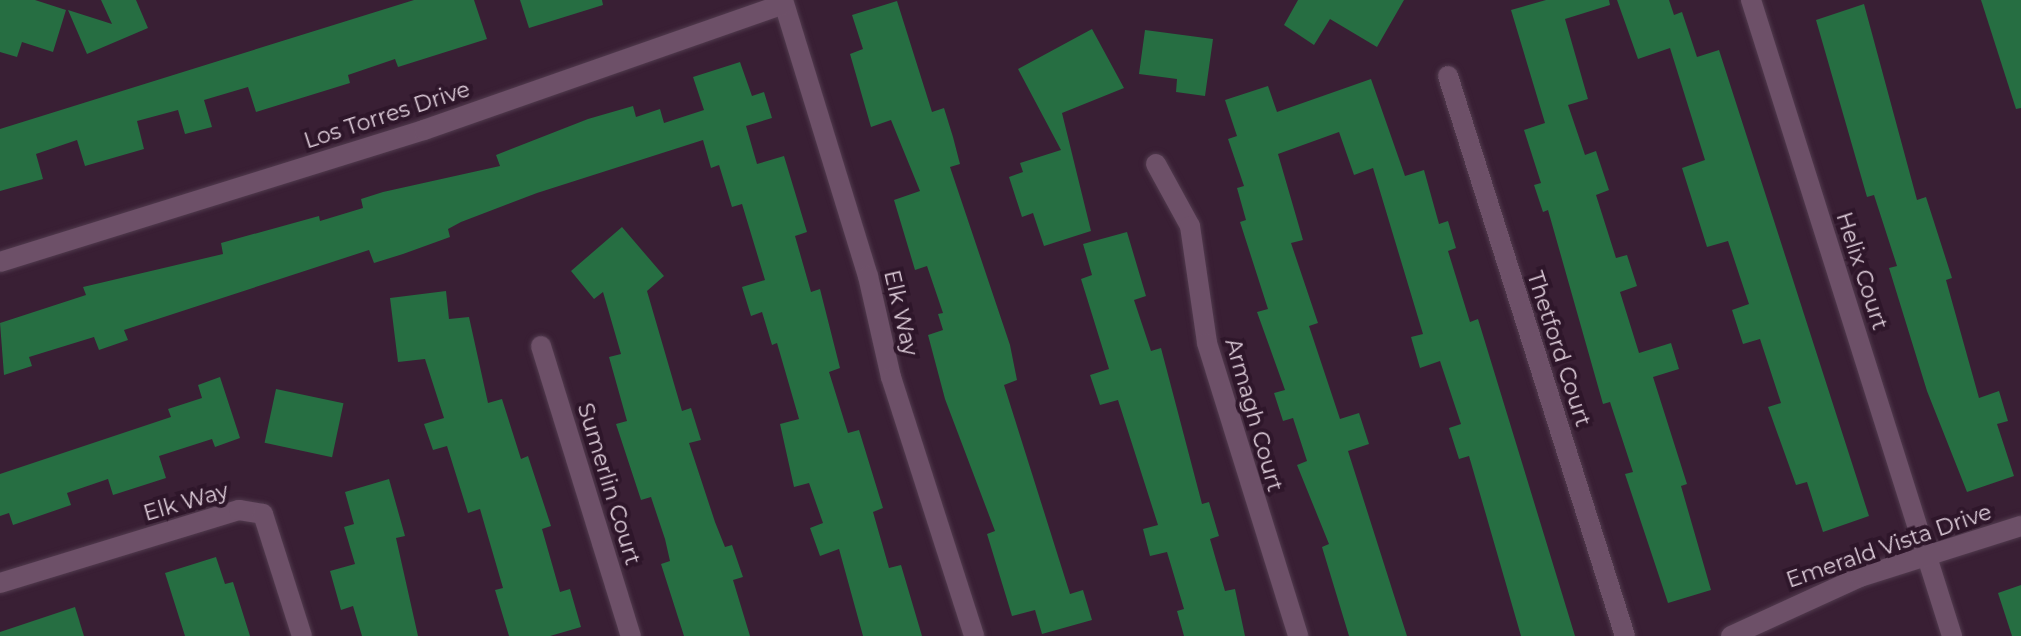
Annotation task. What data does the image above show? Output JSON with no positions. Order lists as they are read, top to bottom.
{
  "streets": {
    "street": [
      "Los Torres Drive",
      "Helix Court",
      "Elk Way",
      "Thetford Court",
      "Armagh Court",
      "Sumerlin Court",
      "Emerald Vista Drive"
    ]
  },
  "crossings": [
    ["Los Torres Drive", "Elk Way"],
    ["Helix Court", "Emerald Vista Drive"]
  ]
}
